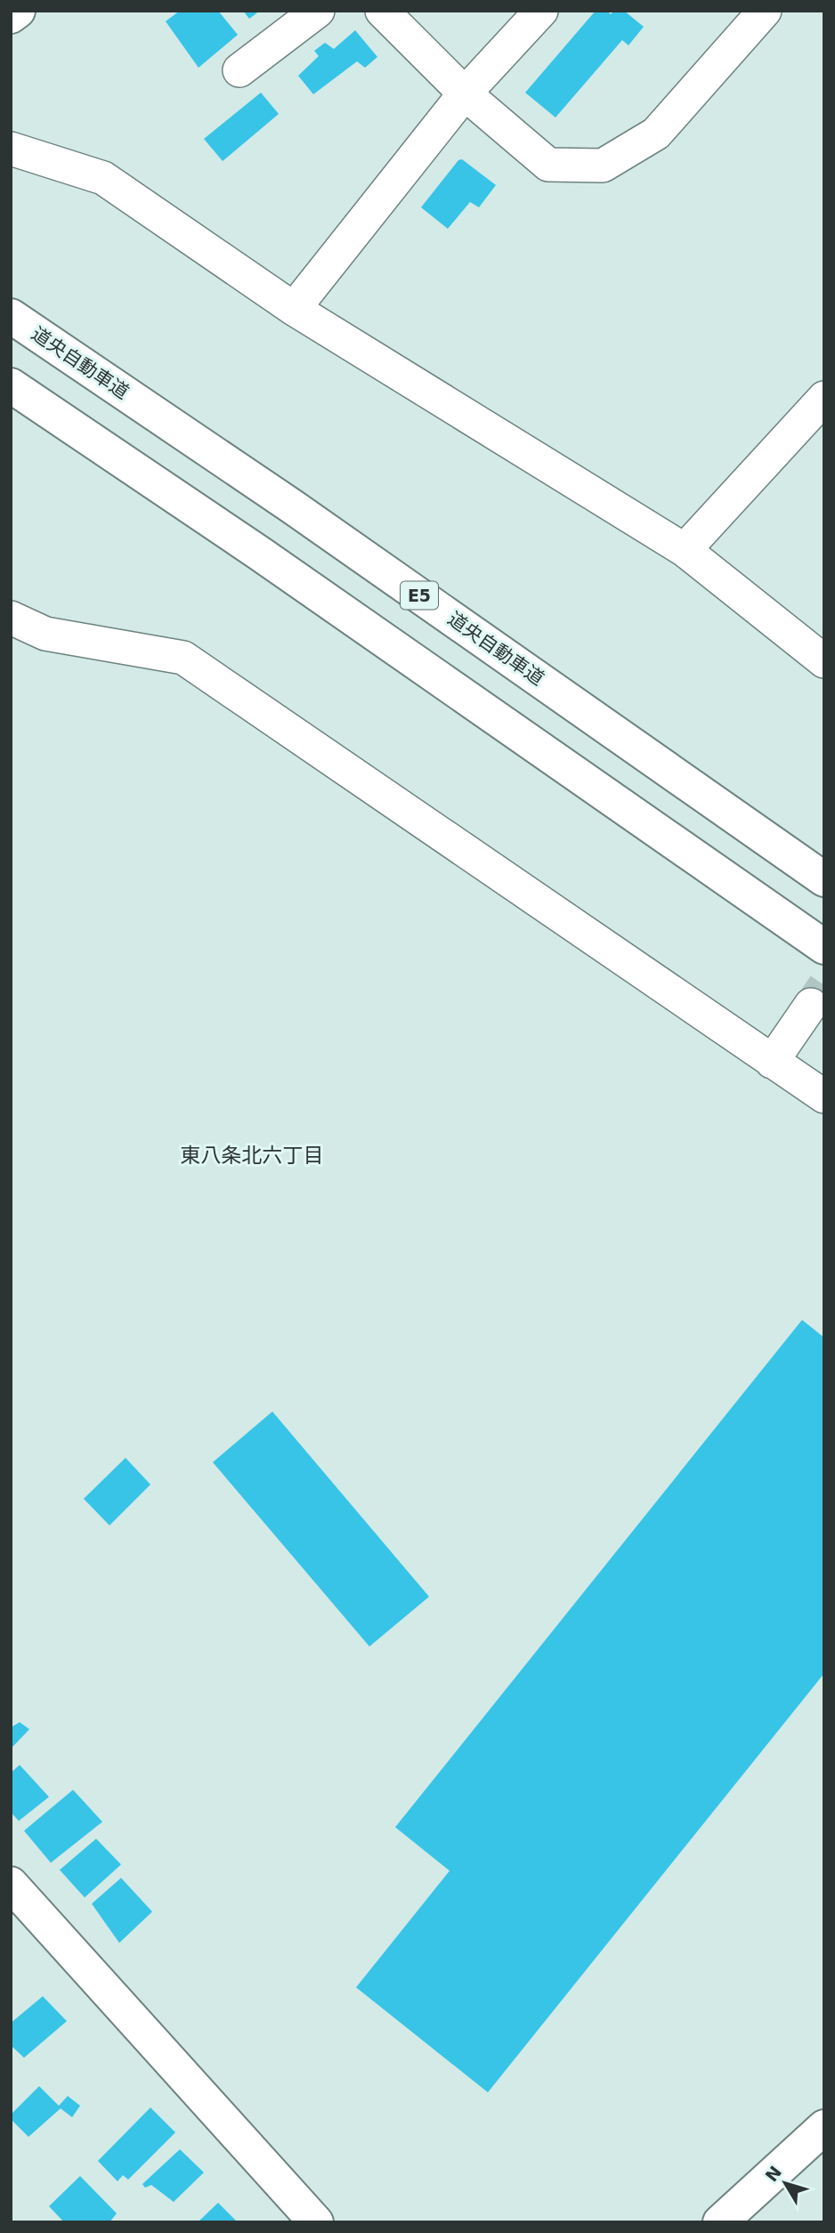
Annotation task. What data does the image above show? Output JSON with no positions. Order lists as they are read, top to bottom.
{
  "streets": {
    "main road": ["道央自動車道", "E5"]
  },
  "districts": ["東八条北六丁目"],
  "north": "top left"
}
